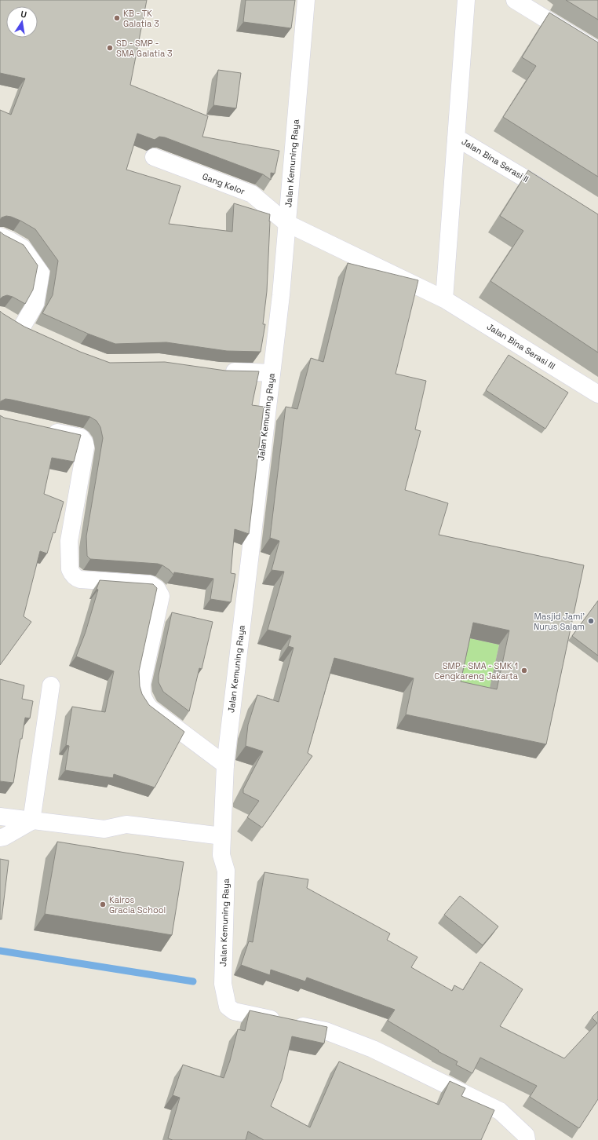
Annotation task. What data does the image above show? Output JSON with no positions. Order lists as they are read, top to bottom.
{
  "streets": {
    "street": [
      "Jalan Bina Serasi II",
      "Jalan Kemuning Raya",
      "Gang Kelor",
      "Jalan Bina Serasi III"
    ]
  },
  "crossings": [
    ["Jalan Kemuning Raya", "Gang Kelor"],
    ["Gang Kelor", "Jalan Bina Serasi III"]
  ],
  "places": [
    "KB - TK Galatia 3",
    "SD - SMP - SMA Galatia 3",
    "Masjid Jami' Nurus Salam",
    "SMP - SMA - SMK 1 Cengkareng Jakarta",
    "Kairos Gracia School"
  ],
  "north": "top"
}
